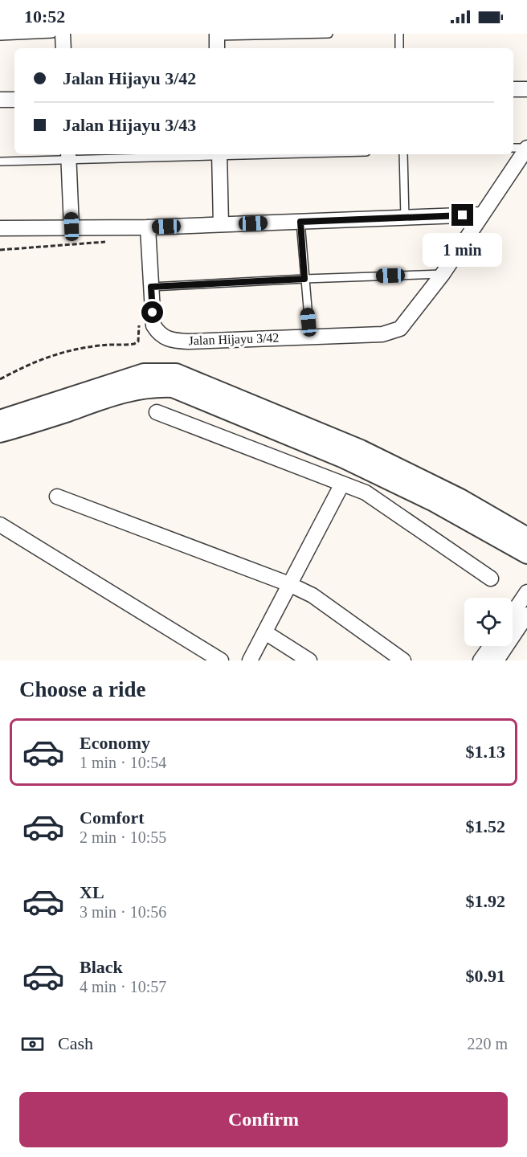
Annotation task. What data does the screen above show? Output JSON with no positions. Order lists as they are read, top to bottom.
{
  "streets": {
    "street": ["Jalan Hijayu 3/42"]
  },
  "page": {
    "status": "10:52",
    "banner": ["Jalan Hijayu 3/42", "Jalan Hijayu 3/43"],
    "bubble": "1 min",
    "heading": "Choose a ride",
    "list": [
      {
        "name": "Economy",
        "note": "1 min · 10:54",
        "value": "$1.13"
      },
      {
        "name": "Comfort",
        "note": "2 min · 10:55",
        "value": "$1.52"
      },
      {
        "name": "XL",
        "note": "3 min · 10:56",
        "value": "$1.92"
      },
      {
        "name": "Black",
        "note": "4 min · 10:57",
        "value": "$0.91"
      }
    ],
    "pay": ["Cash", "220 m"],
    "buttons": "Confirm"
  }
}
